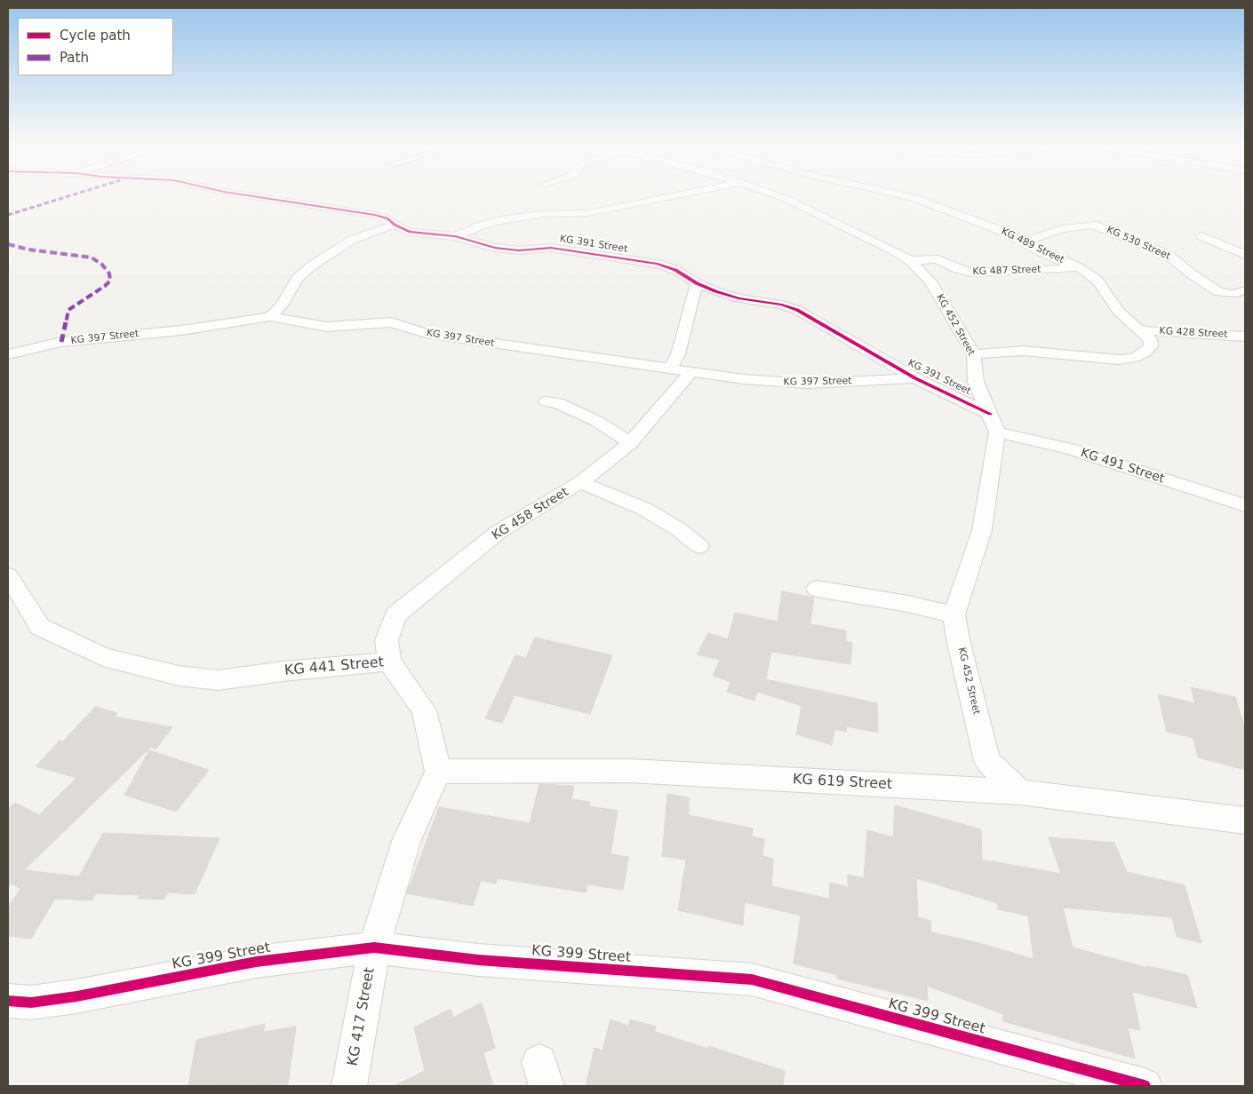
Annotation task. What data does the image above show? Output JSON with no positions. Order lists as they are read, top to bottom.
{
  "streets": {
    "street": [
      "KG 530 Street",
      "KG 391 Street",
      "KG 489 Street",
      "KG 487 Street",
      "KG 452 Street",
      "KG 428 Street",
      "KG 397 Street",
      "KG 491 Street",
      "KG 458 Street",
      "KG 441 Street",
      "KG 619 Street",
      "KG 399 Street",
      "KG 417 Street"
    ]
  },
  "crossings": [
    ["KG 530 Street", "KG 489 Street"],
    ["KG 391 Street", "KG 452 Street"],
    ["KG 391 Street", "KG 397 Street"],
    ["KG 489 Street", "KG 487 Street"],
    ["KG 489 Street", "KG 452 Street"],
    ["KG 489 Street", "KG 428 Street"],
    ["KG 487 Street", "KG 452 Street"],
    ["KG 452 Street", "KG 491 Street"],
    ["KG 452 Street", "KG 619 Street"],
    ["KG 397 Street", "KG 458 Street"],
    ["KG 458 Street", "KG 441 Street"],
    ["KG 441 Street", "KG 619 Street"],
    ["KG 399 Street", "KG 417 Street"]
  ],
  "legend": ["Cycle path", "Path"]
}
